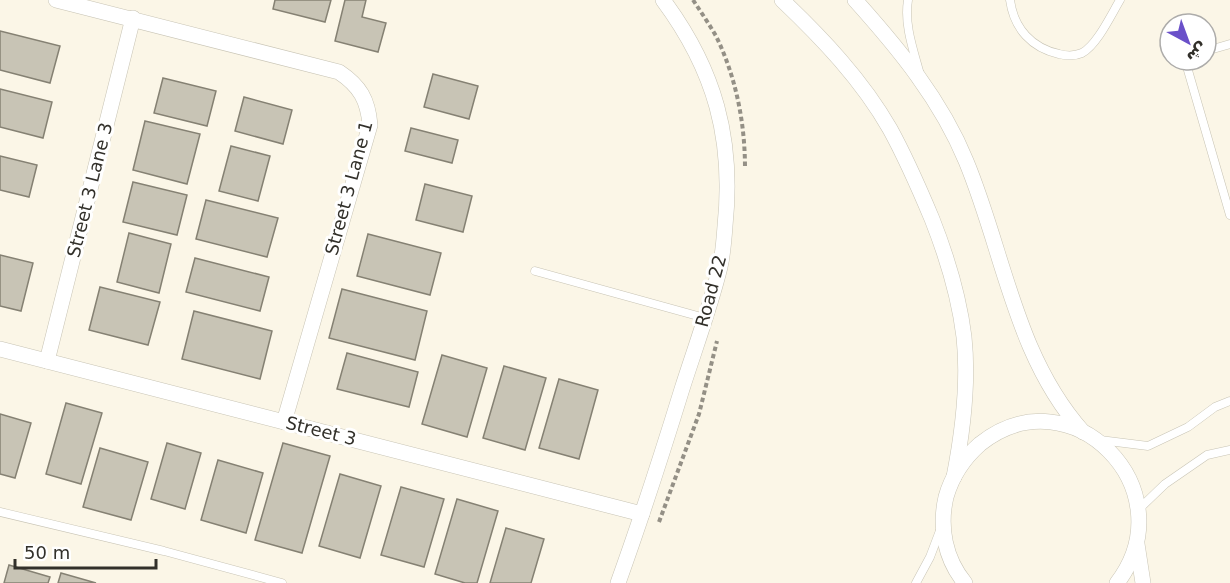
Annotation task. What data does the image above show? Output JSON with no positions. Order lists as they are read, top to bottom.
{
  "streets": {
    "street": [
      "Street 3 Lane 1",
      "Street 3 Lane 3",
      "Road 22",
      "Street 3"
    ]
  },
  "crossings": [
    ["Street 3 Lane 1", "Street 3 Lane 3"],
    ["Street 3 Lane 1", "Street 3"],
    ["Street 3 Lane 3", "Street 3"],
    ["Road 22", "Street 3"]
  ],
  "scale_bar": "50 m",
  "north": "bottom right"
}
